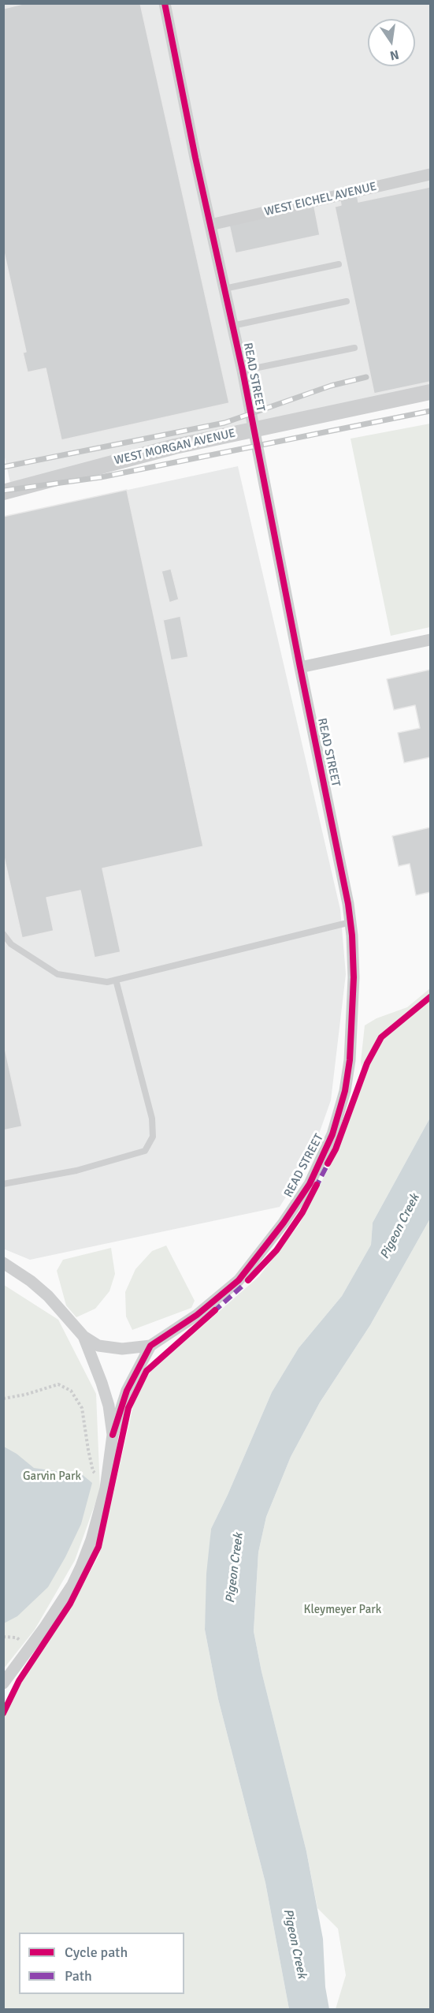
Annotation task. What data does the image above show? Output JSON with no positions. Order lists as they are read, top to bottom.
{
  "streets": {
    "street": ["WEST EICHEL AVENUE", "READ STREET", "WEST MORGAN AVENUE"]
  },
  "crossings": [
    ["WEST EICHEL AVENUE", "READ STREET"],
    ["READ STREET", "WEST MORGAN AVENUE"]
  ],
  "water": ["Pigeon Creek"],
  "parks": ["Garvin Park", "Kleymeyer Park"],
  "legend": ["Cycle path", "Path"],
  "north": "bottom"
}
